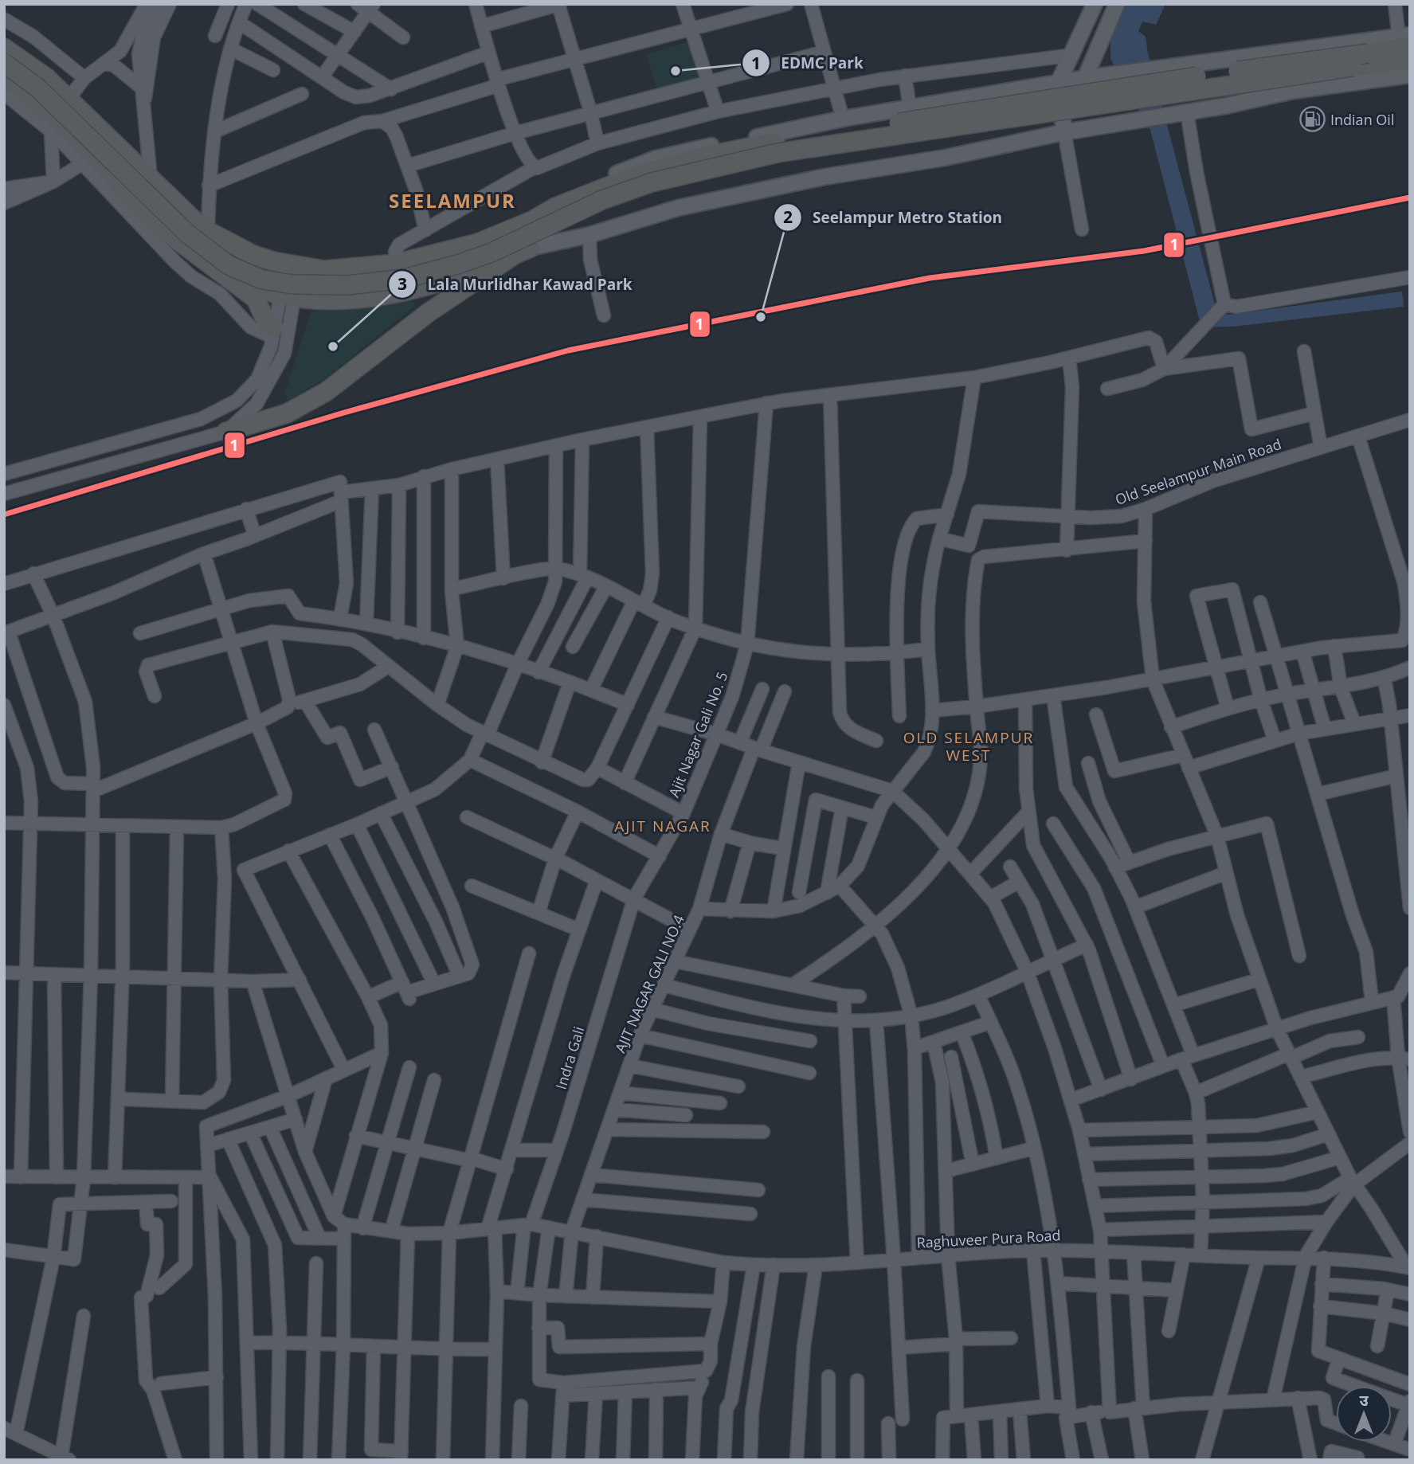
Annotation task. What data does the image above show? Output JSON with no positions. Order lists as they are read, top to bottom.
{
  "streets": {
    "street": [
      "Old Seelampur Main Road",
      "Ajit Nagar Gali No. 5",
      "AJIT NAGAR GALI NO.4",
      "Indra Gali",
      "Raghuveer Pura Road"
    ]
  },
  "crossings": [
    ["Ajit Nagar Gali No. 5", "Indra Gali"],
    ["AJIT NAGAR GALI NO.4", "Raghuveer Pura Road"]
  ],
  "districts": ["SEELAMPUR", "OLD SELAMPUR WEST", "AJIT NAGAR"],
  "places": {
    "other": ["EDMC Park", "Seelampur Metro Station", "Lala Murlidhar Kawad Park"],
    "fuel station": ["Indian Oil"]
  },
  "lines": ["transit line 1"],
  "north": "top"
}
